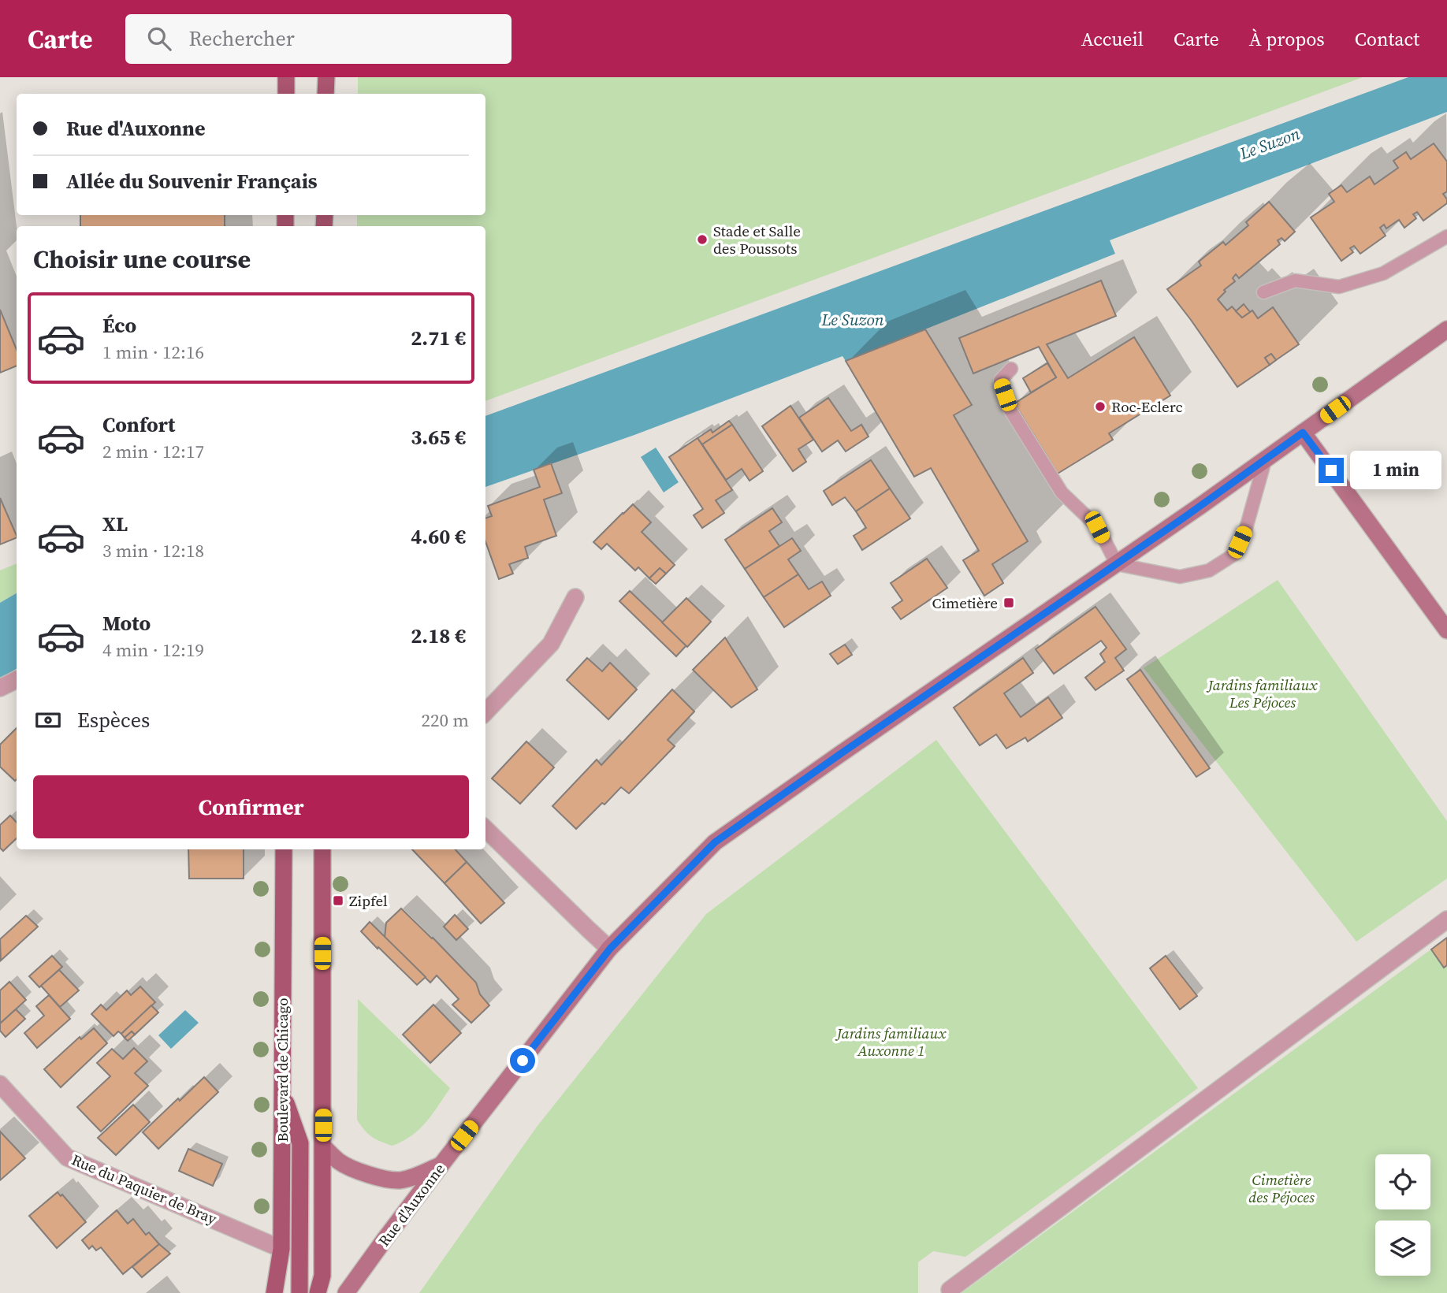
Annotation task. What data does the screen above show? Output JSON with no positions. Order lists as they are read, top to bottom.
{
  "streets": {
    "main road": ["Boulevard de Chicago", "Rue d'Auxonne"],
    "street": ["Rue du Paquier de Bray"]
  },
  "crossings": [
    ["Boulevard de Chicago", "Rue du Paquier de Bray"]
  ],
  "water": ["Le Suzon"],
  "parks": ["Jardins familiaux Les Péjoces", "Jardins familiaux Auxonne 1", "Cimetière des Péjoces"],
  "places": {
    "other": ["Stade et Salle des Poussots", "Roc-Eclerc"],
    "transit": ["Cimetière", "Zipfel"]
  },
  "page": {
    "header": "Carte",
    "search": "Rechercher",
    "nav": [
      "Accueil",
      "Carte",
      "À propos",
      "Contact"
    ],
    "banner": ["Rue d'Auxonne", "Allée du Souvenir Français"],
    "heading": "Choisir une course",
    "list": [
      {
        "name": "Éco",
        "note": "1 min · 12:16",
        "value": "2.71 €"
      },
      {
        "name": "Confort",
        "note": "2 min · 12:17",
        "value": "3.65 €"
      },
      {
        "name": "XL",
        "note": "3 min · 12:18",
        "value": "4.60 €"
      },
      {
        "name": "Moto",
        "note": "4 min · 12:19",
        "value": "2.18 €"
      }
    ],
    "bubble": "1 min",
    "pay": ["Espèces", "220 m"],
    "buttons": "Confirmer"
  }
}
